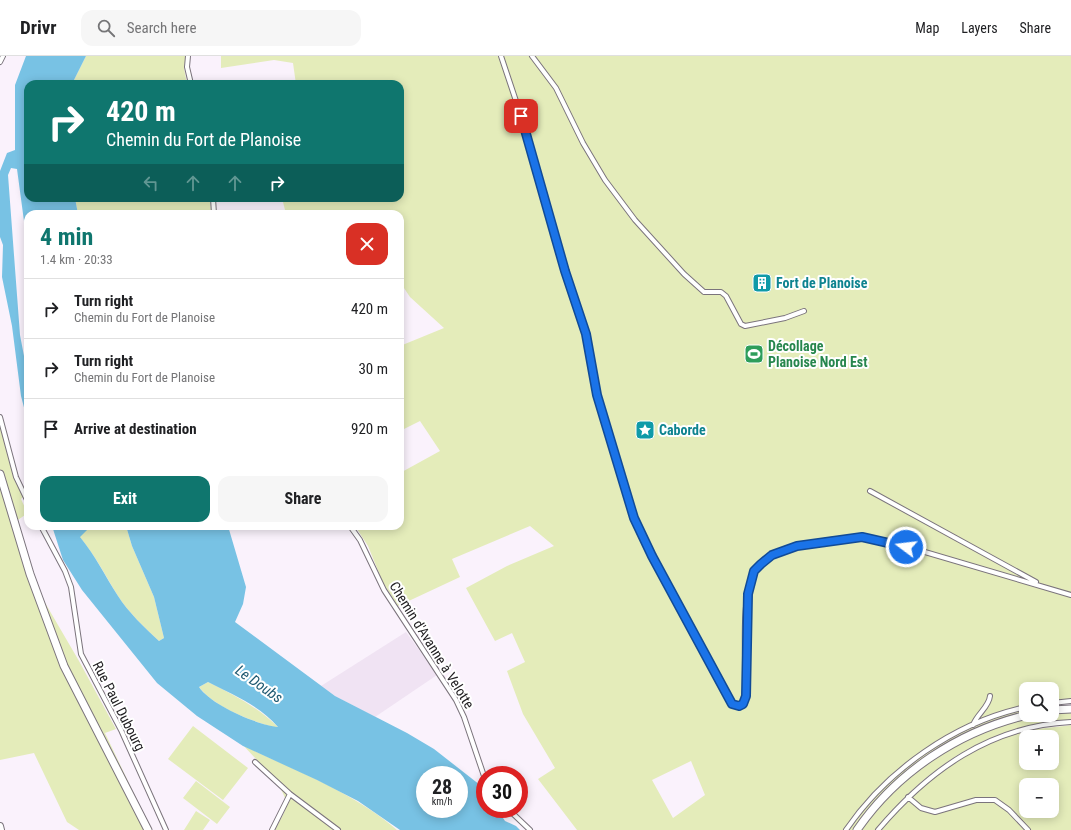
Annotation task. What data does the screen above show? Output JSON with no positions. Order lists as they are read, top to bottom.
{
  "streets": {
    "street": ["Chemin d'Avanne à Velotte", "Rue Paul Dubourg"]
  },
  "water": ["Le Doubs"],
  "places": {
    "building": ["Fort de Planoise"],
    "sports": ["Décollage Planoise Nord Est"],
    "place": ["Caborde"]
  },
  "page": {
    "header": "Drivr",
    "search": "Search here",
    "nav": ["Map", "Layers", "Share"],
    "turn": ["420 m", "Chemin du Fort de Planoise"],
    "heading": ["4 min", "1.4 km · 20:33"],
    "list": [
      {
        "name": "Turn right",
        "note": "Chemin du Fort de Planoise",
        "value": "420 m"
      },
      {
        "name": "Turn right",
        "note": "Chemin du Fort de Planoise",
        "value": "30 m"
      },
      {
        "name": "Arrive at destination",
        "value": "920 m"
      }
    ],
    "buttons": ["Exit", "Share"],
    "map_buttons": ["+", "−"],
    "speed": "28 km/h",
    "limit": "30"
  }
}
